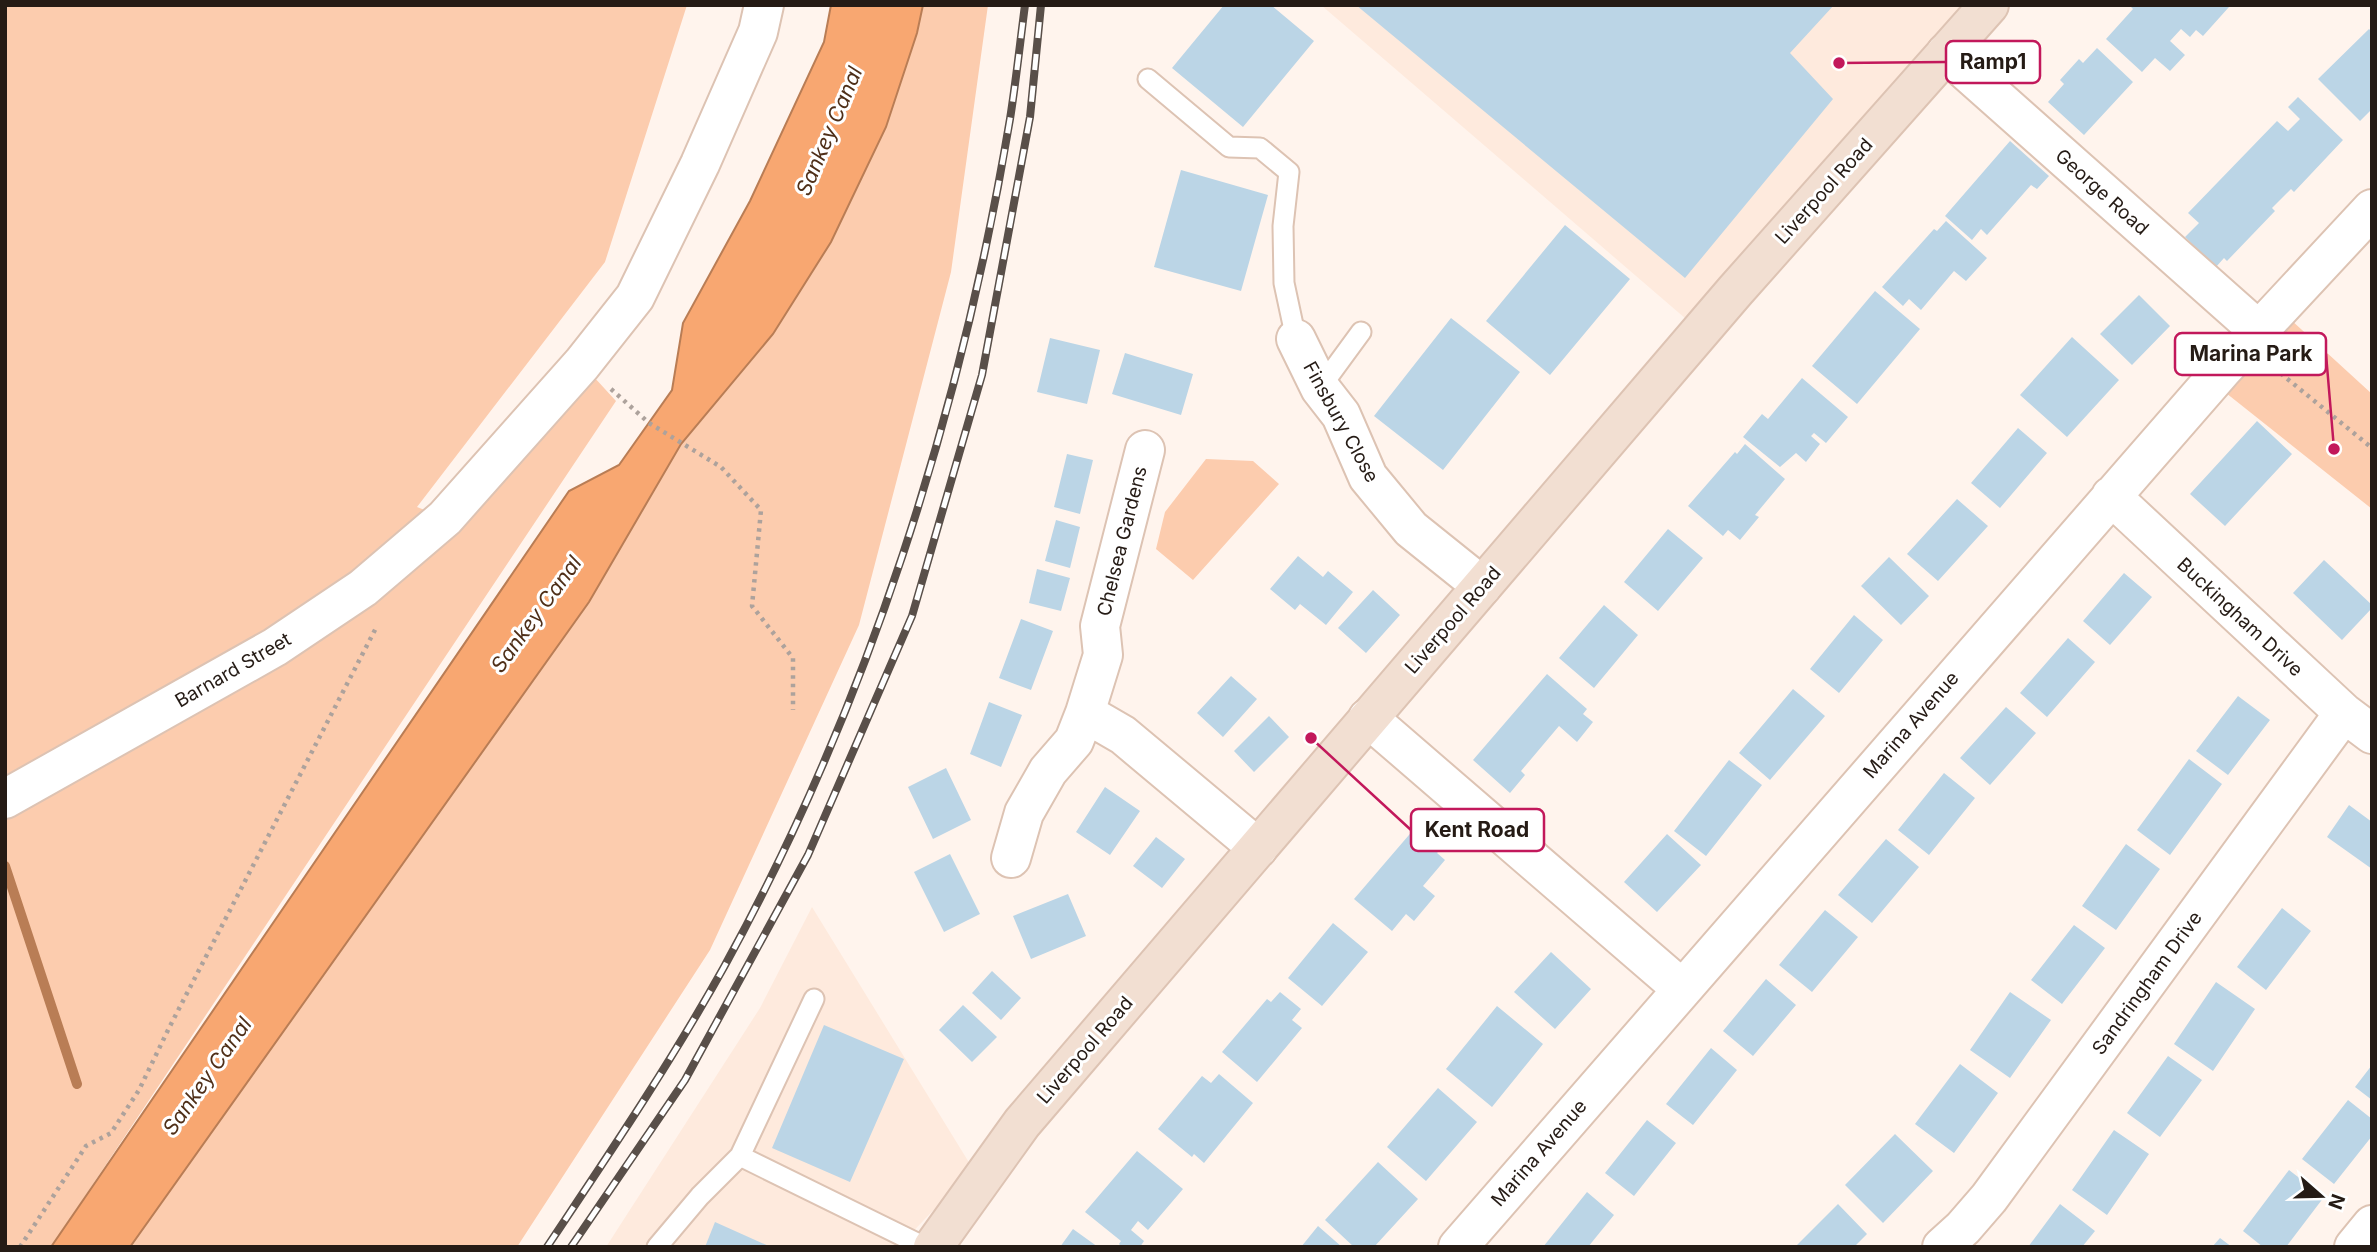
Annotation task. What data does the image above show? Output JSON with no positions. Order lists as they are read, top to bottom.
{
  "streets": {
    "street": [
      "Liverpool Road",
      "George Road",
      "Finsbury Close",
      "Chelsea Gardens",
      "Buckingham Drive",
      "Barnard Street",
      "Marina Avenue",
      "Sandringham Drive"
    ]
  },
  "crossings": [
    ["Liverpool Road", "George Road"],
    ["Liverpool Road", "Finsbury Close"],
    ["George Road", "Marina Avenue"],
    ["Buckingham Drive", "Marina Avenue"],
    ["Buckingham Drive", "Sandringham Drive"]
  ],
  "water": ["Sankey Canal"],
  "places": ["Ramp1", "Marina Park", "Kent Road"],
  "north": "right"
}
